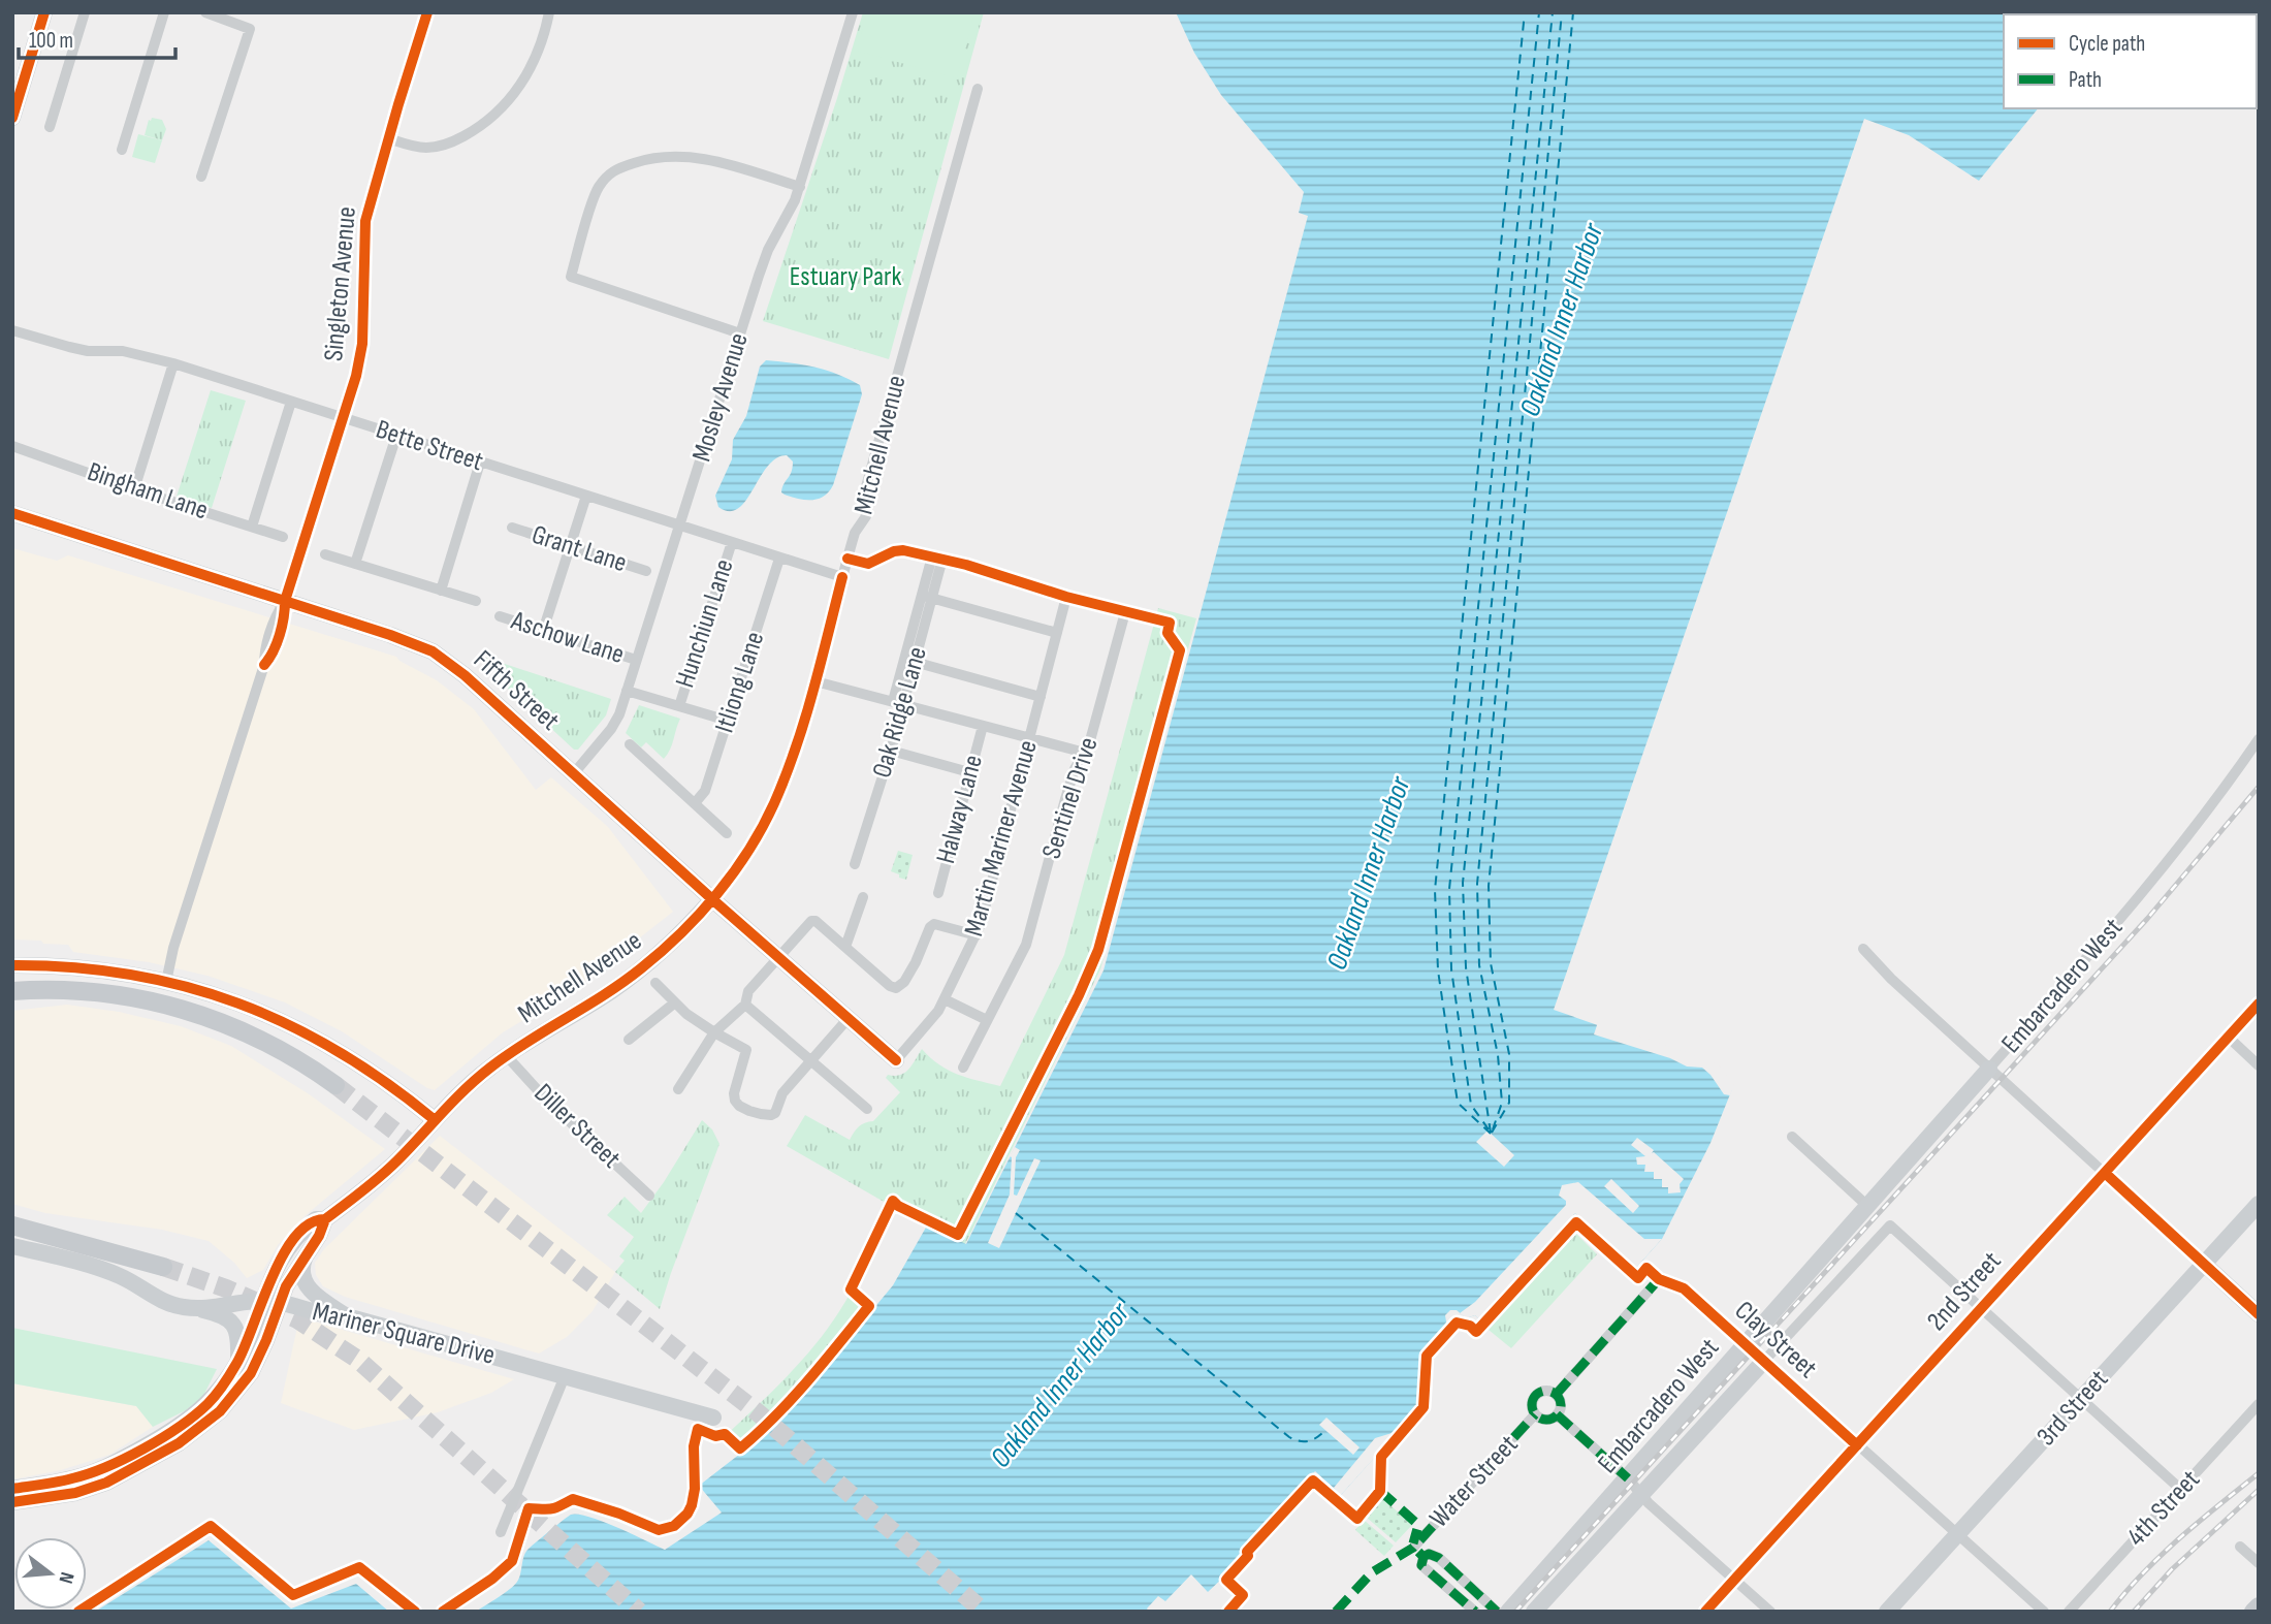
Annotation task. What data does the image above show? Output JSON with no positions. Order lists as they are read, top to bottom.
{
  "streets": {
    "street": [
      "Singleton Avenue",
      "Mosley Avenue",
      "Mitchell Avenue",
      "Bette Street",
      "Bingham Lane",
      "Grant Lane",
      "Hunchiun Lane",
      "Aschow Lane",
      "Itliong Lane",
      "Fifth Street",
      "Oak Ridge Lane",
      "Sentinel Drive",
      "Halway Lane",
      "Martin Mariner Avenue",
      "Embarcadero West",
      "Diller Street",
      "2nd Street",
      "Mariner Square Drive",
      "Clay Street",
      "3rd Street",
      "Water Street",
      "4th Street"
    ]
  },
  "crossings": [
    ["Singleton Avenue", "Bette Street"],
    ["Singleton Avenue", "Fifth Street"],
    ["Mosley Avenue", "Bette Street"],
    ["Mosley Avenue", "Aschow Lane"],
    ["Mosley Avenue", "Fifth Street"],
    ["Mitchell Avenue", "Bette Street"],
    ["Mitchell Avenue", "Fifth Street"],
    ["Mitchell Avenue", "Diller Street"],
    ["Mitchell Avenue", "Mariner Square Drive"],
    ["Bette Street", "Hunchiun Lane"],
    ["Bette Street", "Itliong Lane"],
    ["Fifth Street", "Martin Mariner Avenue"],
    ["Embarcadero West", "2nd Street"],
    ["Embarcadero West", "Clay Street"],
    ["2nd Street", "Clay Street"],
    ["Clay Street", "3rd Street"],
    ["Clay Street", "Water Street"]
  ],
  "water": ["Oakland Inner Harbor"],
  "parks": ["Estuary Park"],
  "legend": ["Cycle path", "Path"],
  "scale_bar": "100 m",
  "north": "right"
}
